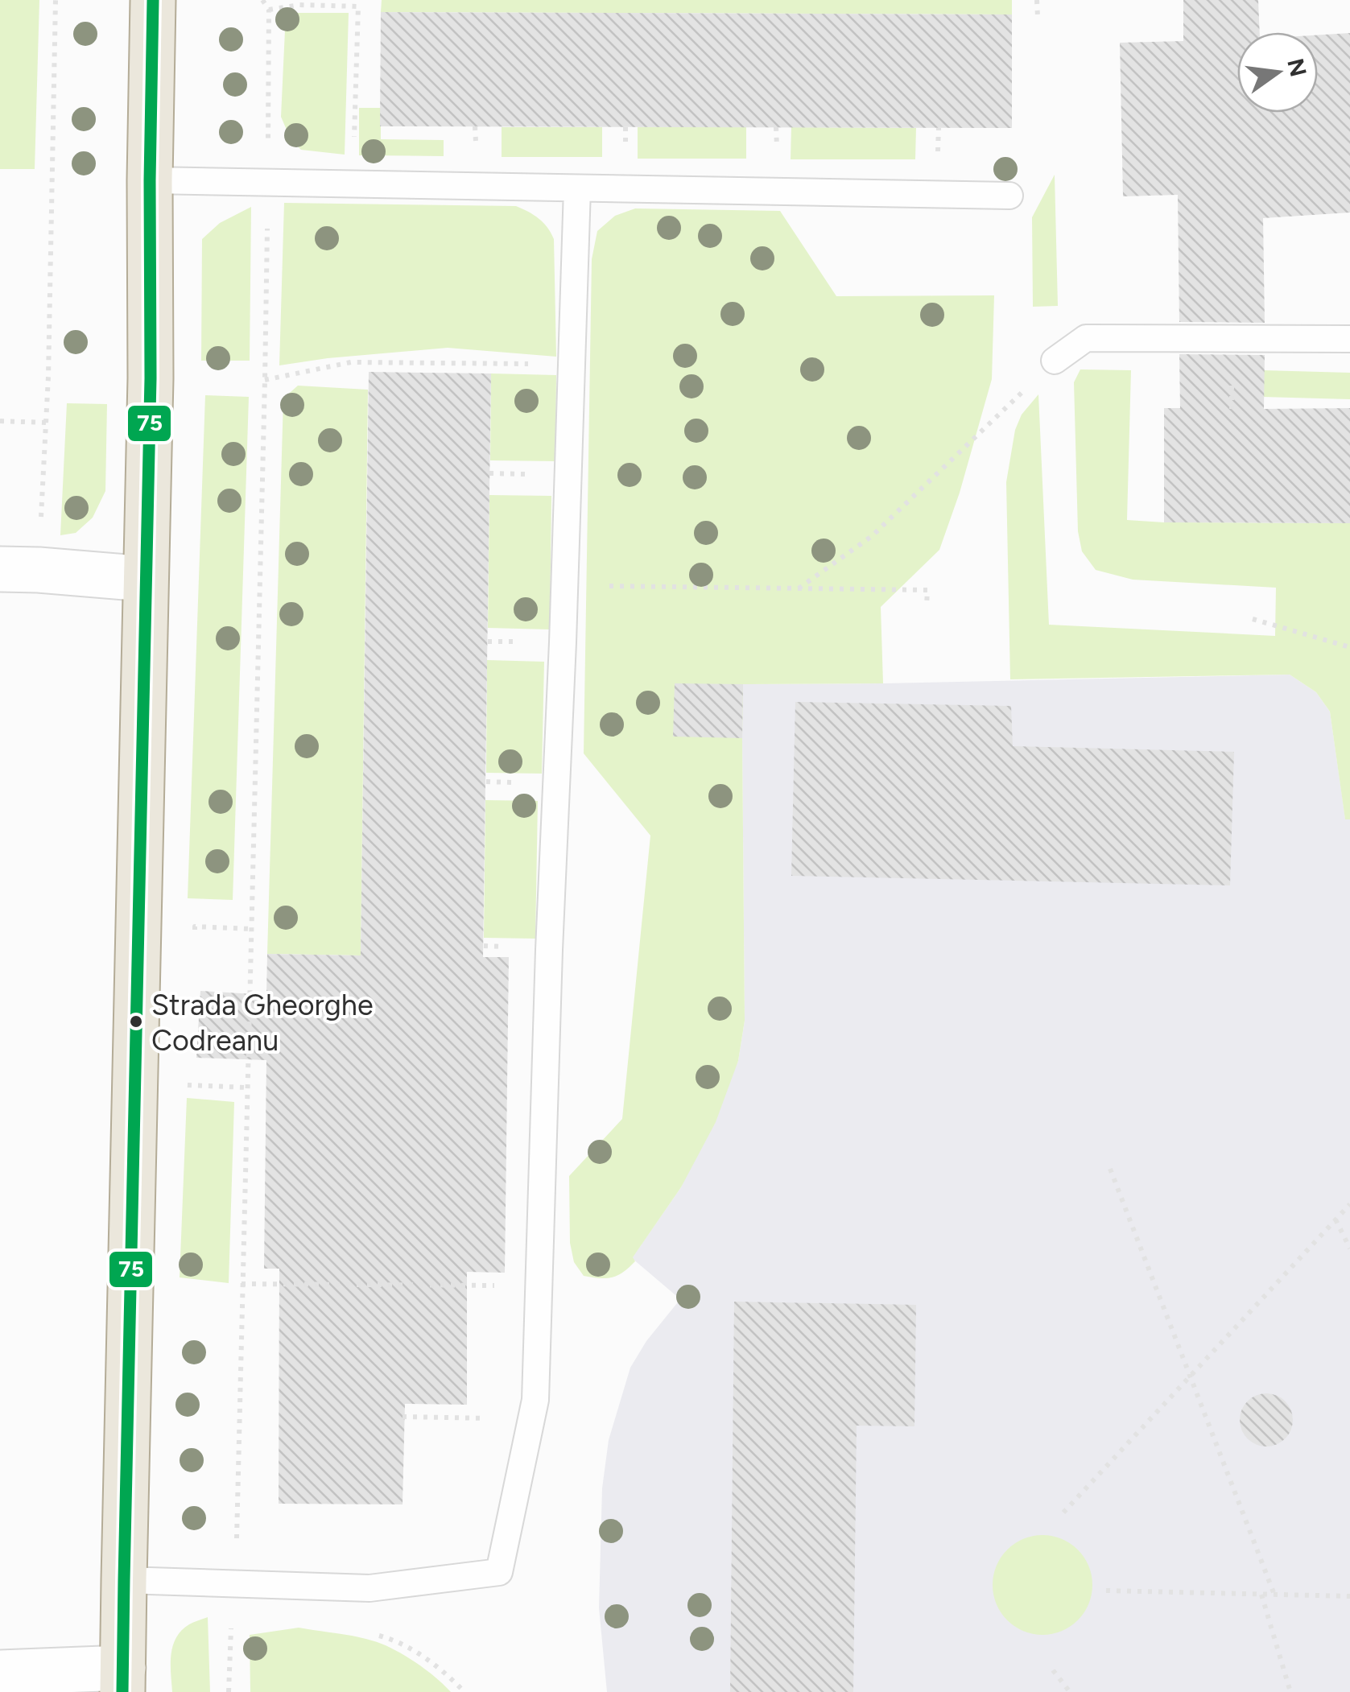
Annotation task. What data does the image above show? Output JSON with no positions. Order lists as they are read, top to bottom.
{
  "places": ["Strada Gheorghe Codreanu"],
  "lines": ["transit line 75"],
  "north": "right"
}
